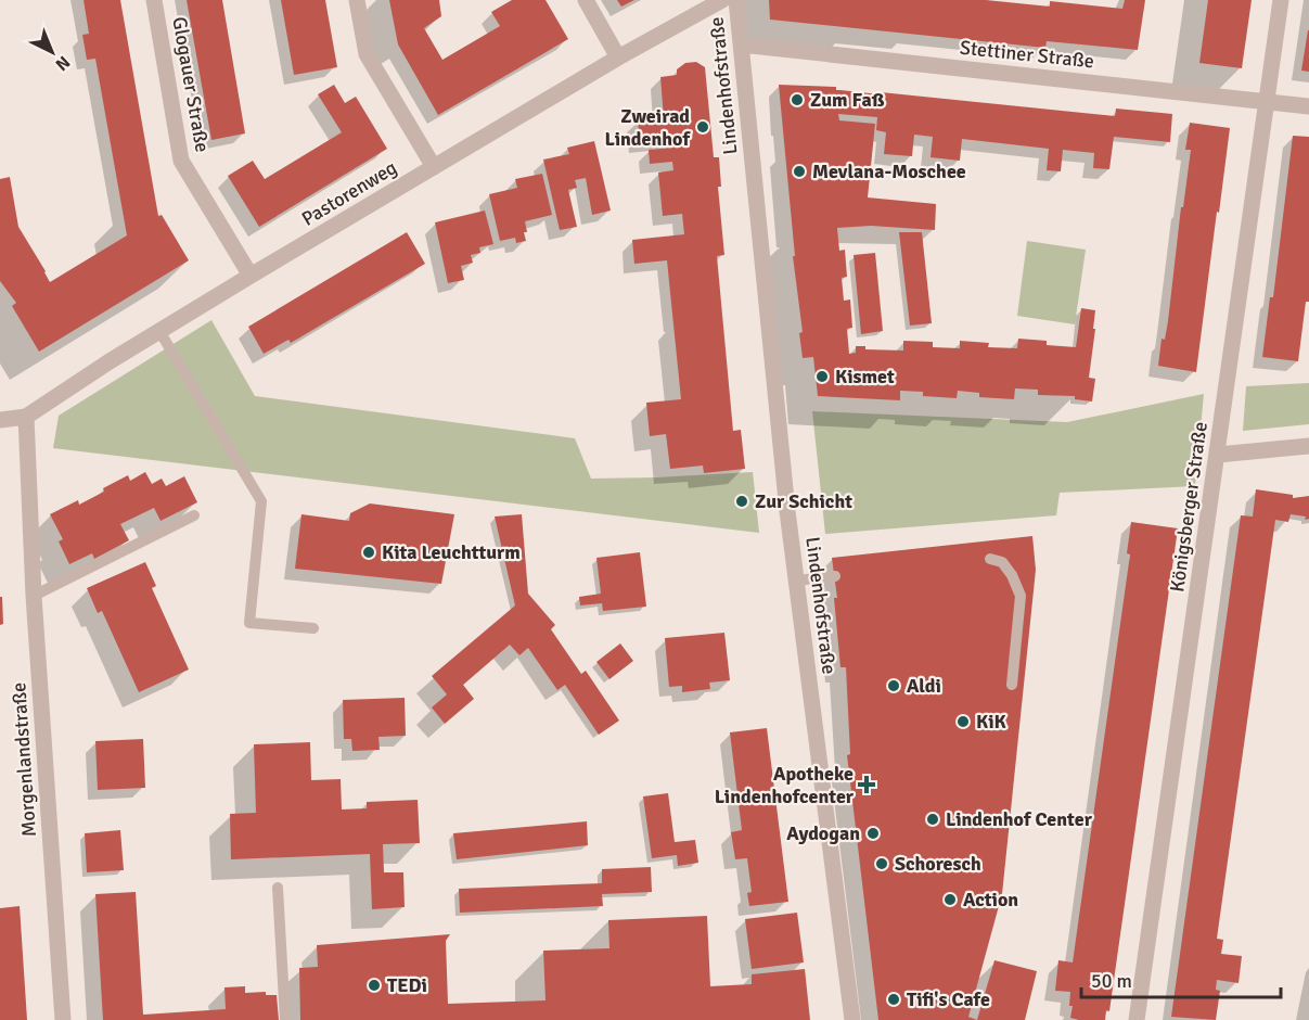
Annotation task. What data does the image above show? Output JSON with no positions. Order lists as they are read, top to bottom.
{
  "streets": {
    "street": [
      "Stettiner Straße",
      "Glogauer Straße",
      "Lindenhofstraße",
      "Pastorenweg",
      "Königsberger Straße",
      "Morgenlandstraße"
    ]
  },
  "crossings": [
    ["Stettiner Straße", "Lindenhofstraße"],
    ["Stettiner Straße", "Königsberger Straße"],
    ["Glogauer Straße", "Pastorenweg"],
    ["Pastorenweg", "Morgenlandstraße"]
  ],
  "places": {
    "other": [
      "Zum Faß",
      "Zweirad Lindenhof",
      "Mevlana-Moschee",
      "Kismet",
      "Zur Schicht",
      "Kita Leuchtturm",
      "Aldi",
      "KiK",
      "Lindenhof Center",
      "Aydogan",
      "Schoresch",
      "Action",
      "TEDi",
      "Tifi's Cafe"
    ],
    "health": ["Apotheke Lindenhofcenter"]
  },
  "scale_bar": "50 m",
  "north": "bottom right"
}
